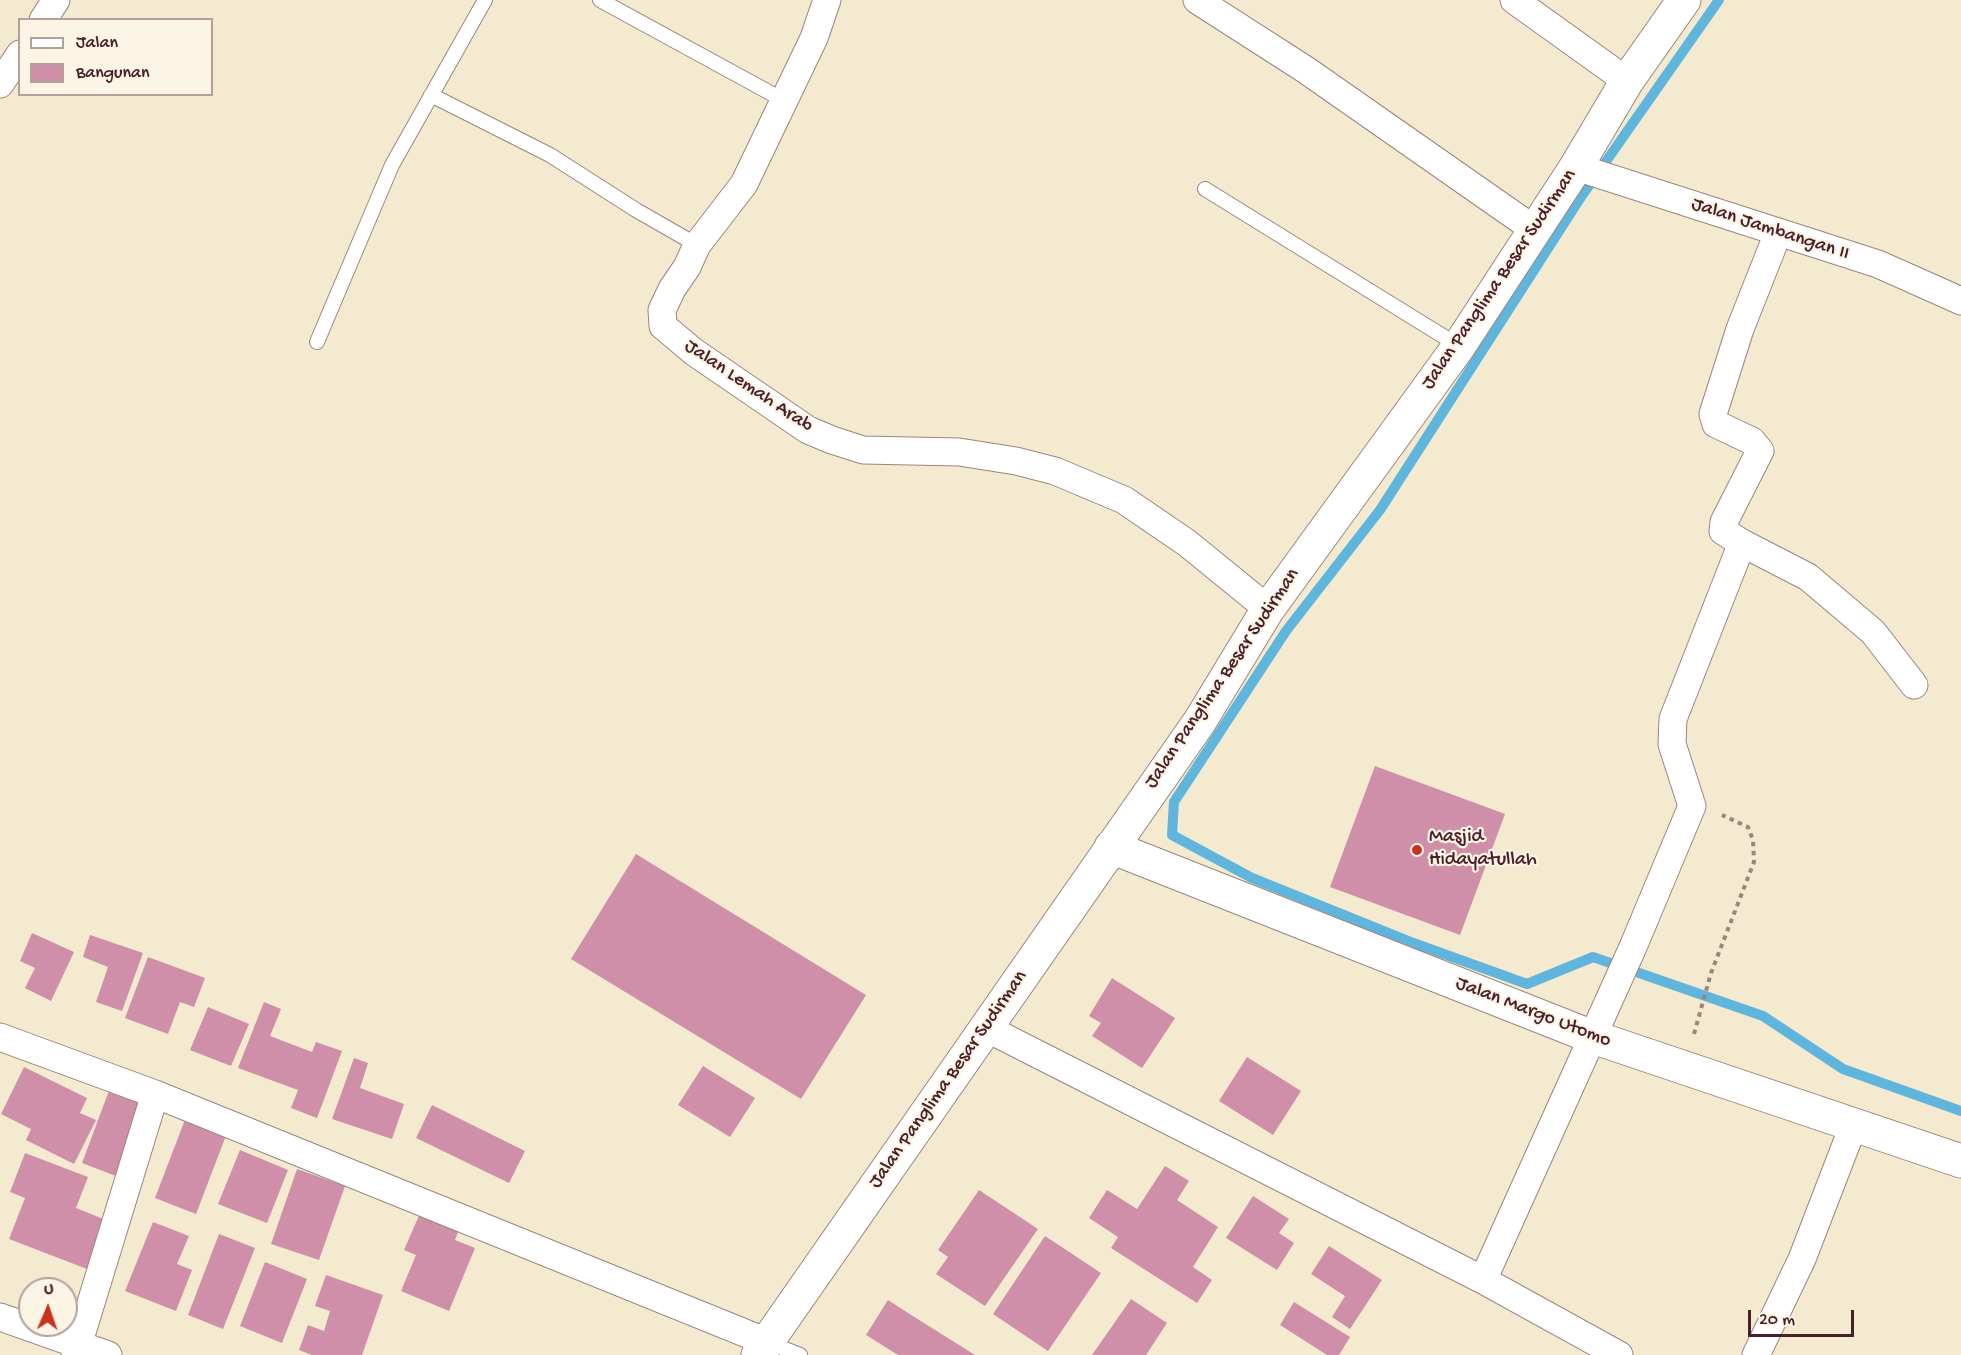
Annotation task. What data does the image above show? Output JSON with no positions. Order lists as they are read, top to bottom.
{
  "streets": {
    "main road": ["Jalan Panglima Besar Sudirman", "Jalan Margo Utomo"],
    "street": ["Jalan Jambangan II", "Jalan Lemah Arab"]
  },
  "crossings": [
    ["Jalan Jambangan II", "Jalan Panglima Besar Sudirman"],
    ["Jalan Panglima Besar Sudirman", "Jalan Lemah Arab"],
    ["Jalan Panglima Besar Sudirman", "Jalan Margo Utomo"]
  ],
  "places": ["Masjid Hidayatullah"],
  "legend": ["Jalan", "Bangunan"],
  "scale_bar": "20 m",
  "north": "top"
}
